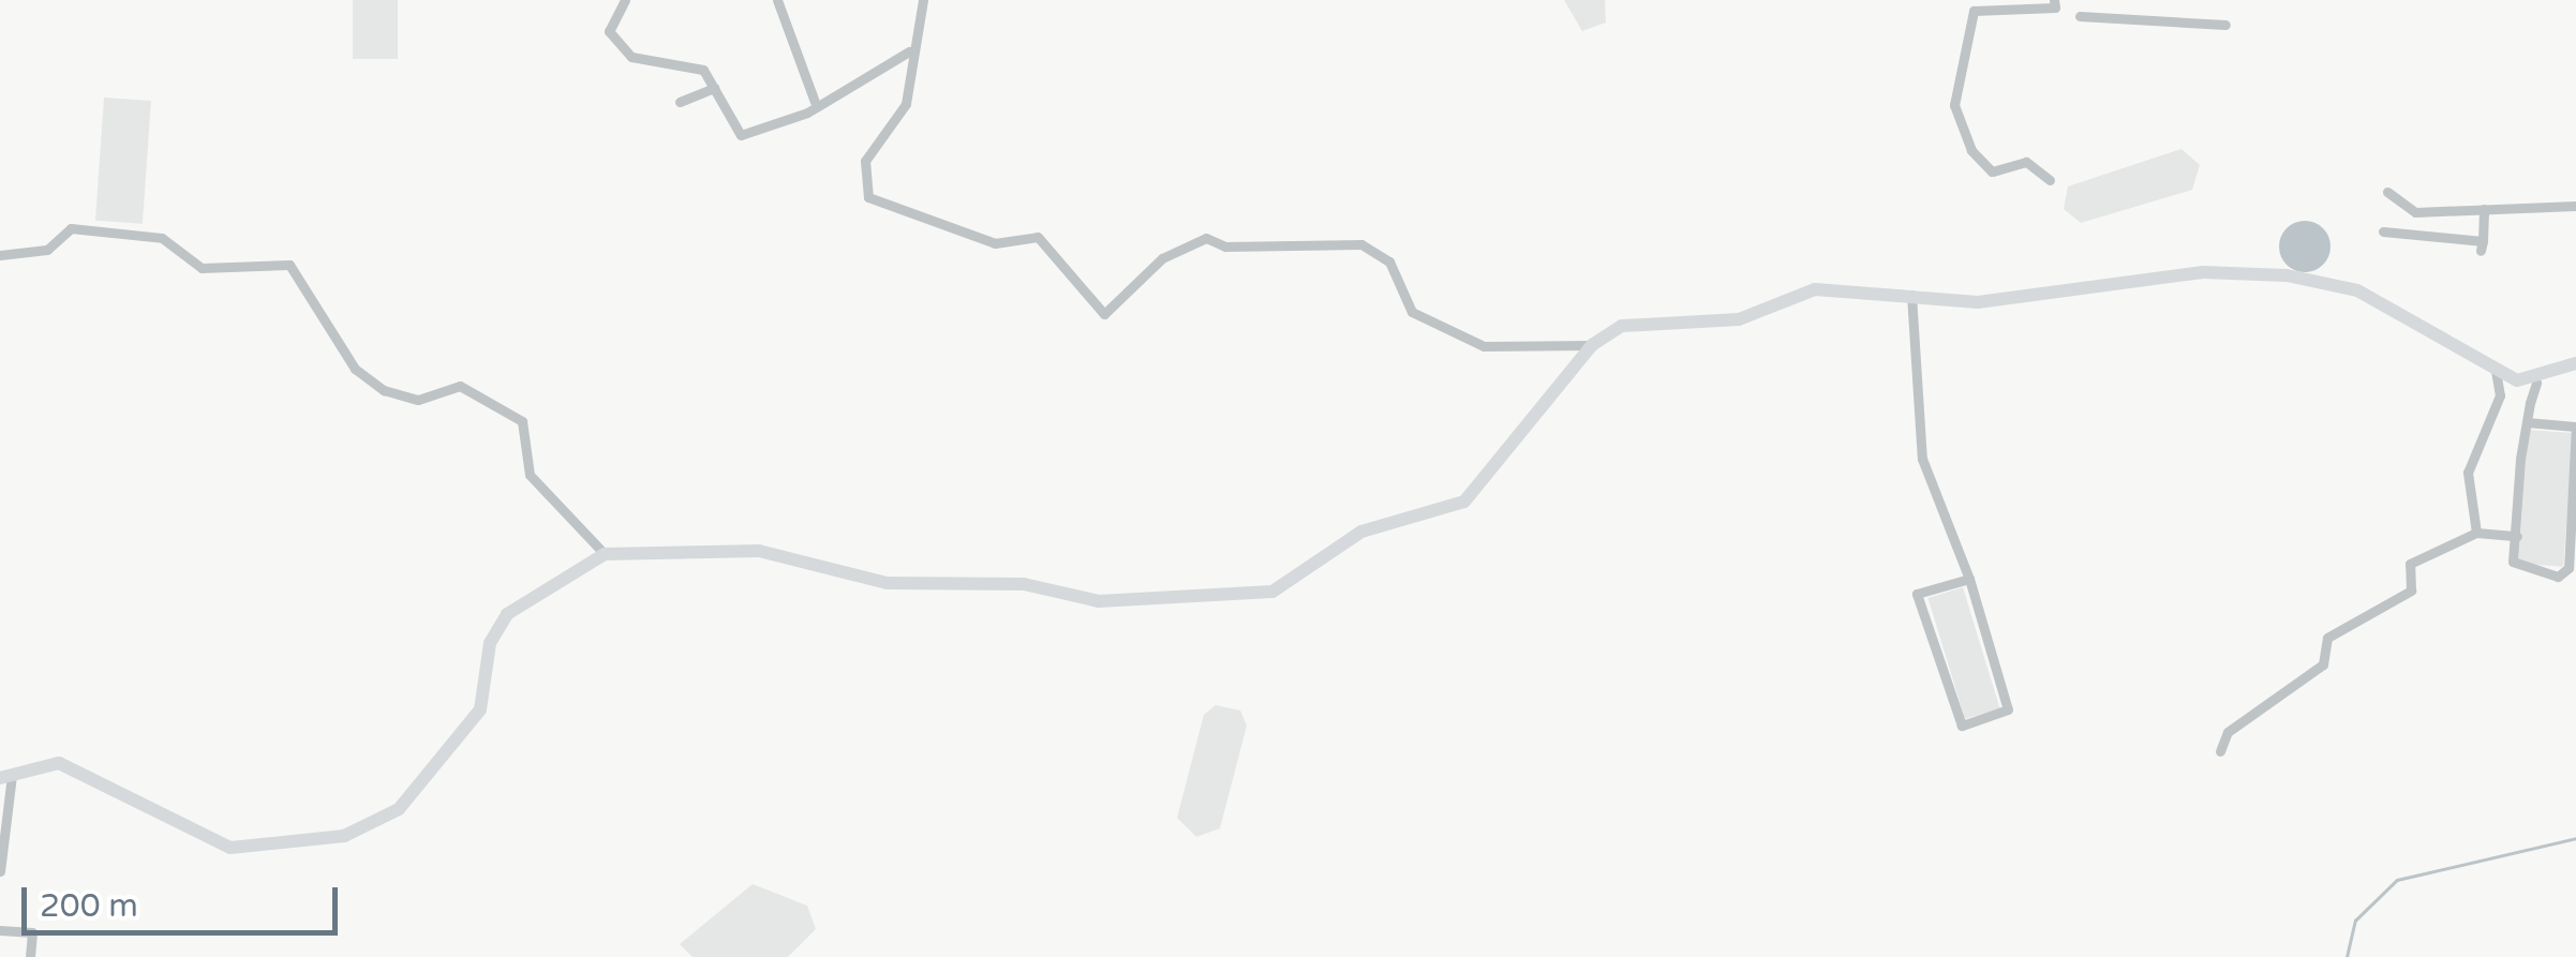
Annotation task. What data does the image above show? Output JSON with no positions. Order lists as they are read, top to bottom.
{
  "scale_bar": "200 m"
}
